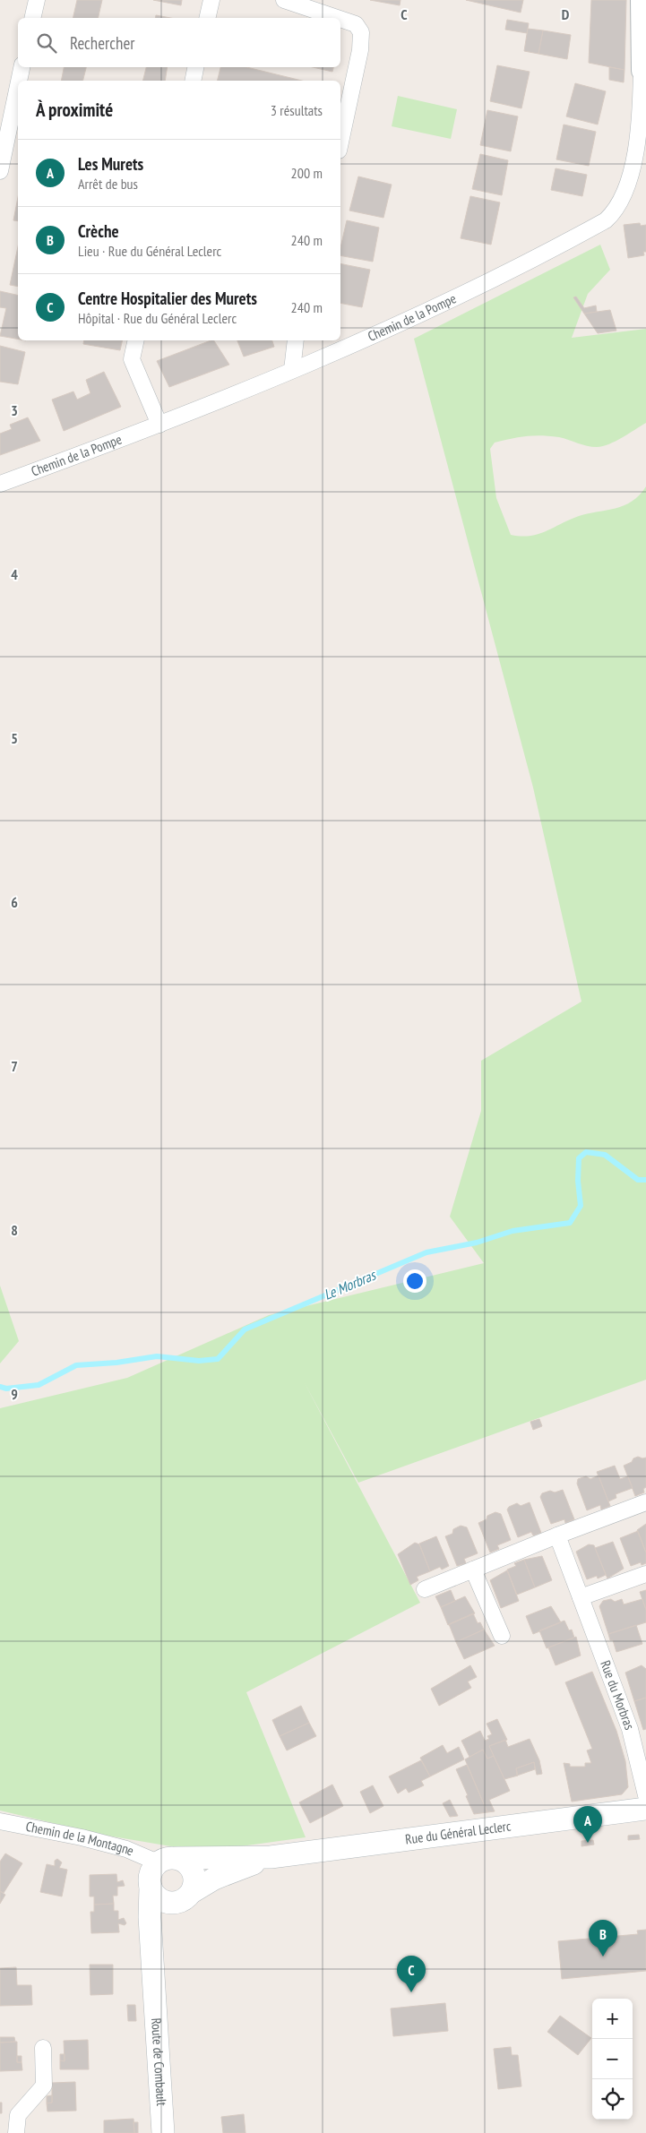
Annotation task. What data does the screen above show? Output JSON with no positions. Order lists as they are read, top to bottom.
{
  "streets": {
    "main road": ["Rue du Général Leclerc", "Route de Combault"],
    "street": ["Chemin de la Pompe", "Rue du Morbras", "Chemin de la Montagne"]
  },
  "crossings": [
    ["Rue du Général Leclerc", "Chemin de la Montagne"],
    ["Rue du Général Leclerc", "Route de Combault"],
    ["Chemin de la Montagne", "Route de Combault"]
  ],
  "water": ["Le Morbras"],
  "page": {
    "search": "Rechercher",
    "heading": ["À proximité", "3 résultats"],
    "list": [
      {
        "mark": "A",
        "name": "Les Murets",
        "note": "Arrêt de bus",
        "value": "200 m"
      },
      {
        "mark": "B",
        "name": "Crèche",
        "note": "Lieu · Rue du Général Leclerc",
        "value": "240 m"
      },
      {
        "mark": "C",
        "name": "Centre Hospitalier des Murets",
        "note": "Hôpital · Rue du Général Leclerc",
        "value": "240 m"
      }
    ],
    "pins": ["A", "B", "C"],
    "map_buttons": ["+", "−"]
  },
  "grid": {
    "columns": ["C", "D"],
    "rows": [
      "3",
      "4",
      "5",
      "6",
      "7",
      "8",
      "9"
    ]
  }
}
